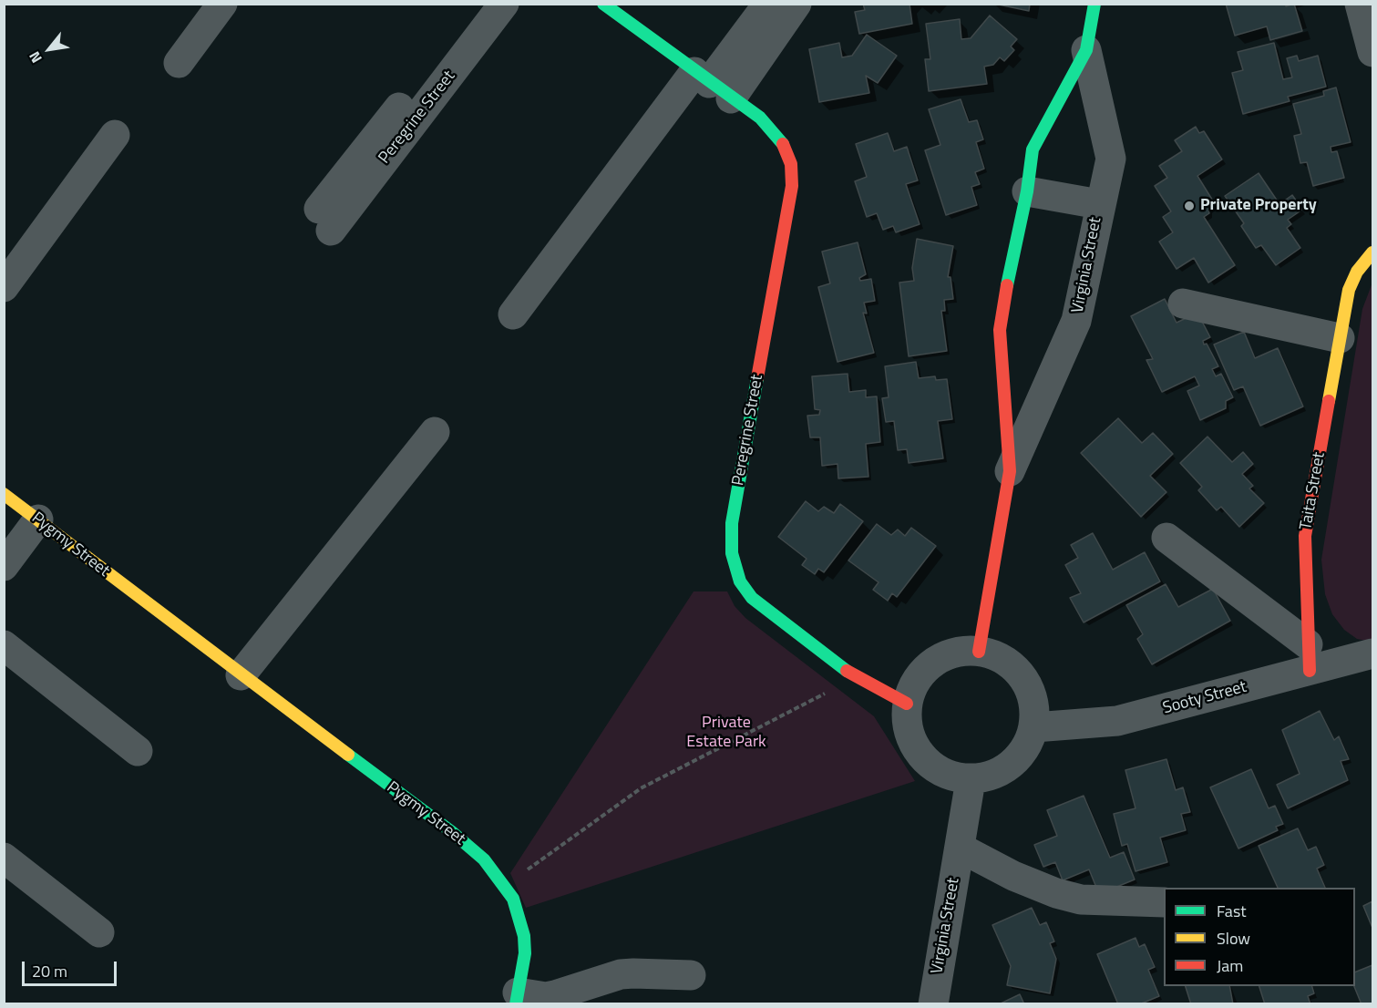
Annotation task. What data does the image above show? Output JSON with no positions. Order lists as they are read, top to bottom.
{
  "streets": {
    "street": [
      "Peregrine Street",
      "Virginia Street",
      "Taita Street",
      "Pygmy Street",
      "Sooty Street"
    ]
  },
  "crossings": [
    ["Peregrine Street", "Virginia Street"],
    ["Peregrine Street", "Sooty Street"],
    ["Virginia Street", "Sooty Street"],
    ["Taita Street", "Sooty Street"]
  ],
  "parks": ["Private Estate Park"],
  "places": ["Private Property"],
  "legend": ["Fast", "Slow", "Jam"],
  "scale_bar": "20 m",
  "north": "bottom left"
}
